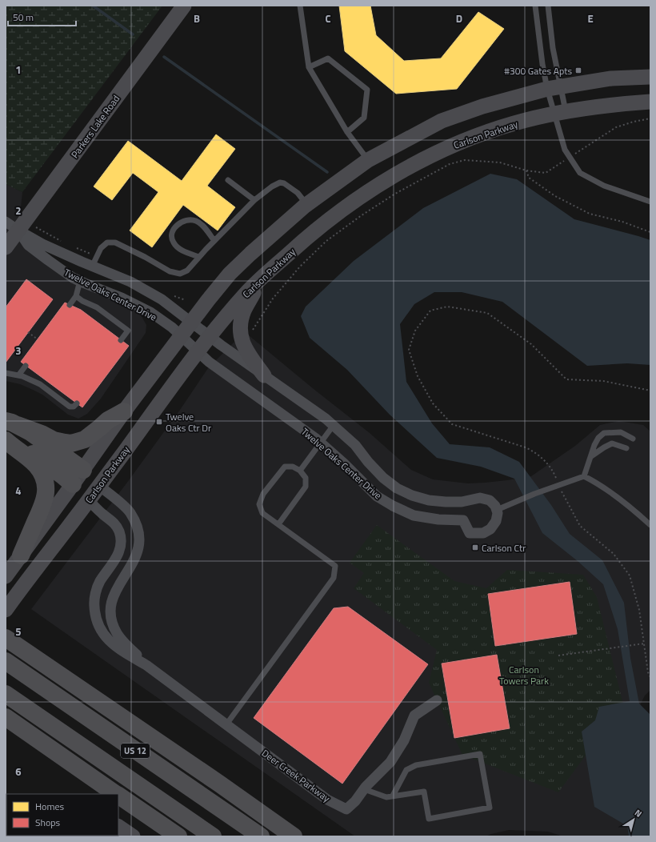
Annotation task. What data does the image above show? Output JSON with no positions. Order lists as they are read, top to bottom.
{
  "streets": {
    "highway": ["US 12"],
    "main road": ["Parkers Lake Road", "Carlson Parkway", "Deer Creek Parkway"],
    "street": ["Twelve Oaks Center Drive"]
  },
  "crossings": [
    ["Parkers Lake Road", "Twelve Oaks Center Drive"],
    ["Carlson Parkway", "Twelve Oaks Center Drive"],
    ["Carlson Parkway", "Deer Creek Parkway"]
  ],
  "parks": ["Carlson Towers Park"],
  "places": {
    "transit": ["#300 Gates Apts", "Twelve Oaks Ctr Dr", "Carlson Ctr"]
  },
  "legend": ["Homes", "Shops"],
  "scale_bar": "50 m",
  "north": "top right",
  "grid": {
    "columns": [
      "B",
      "C",
      "D",
      "E"
    ],
    "rows": [
      "1",
      "2",
      "3",
      "4",
      "5",
      "6"
    ]
  }
}
